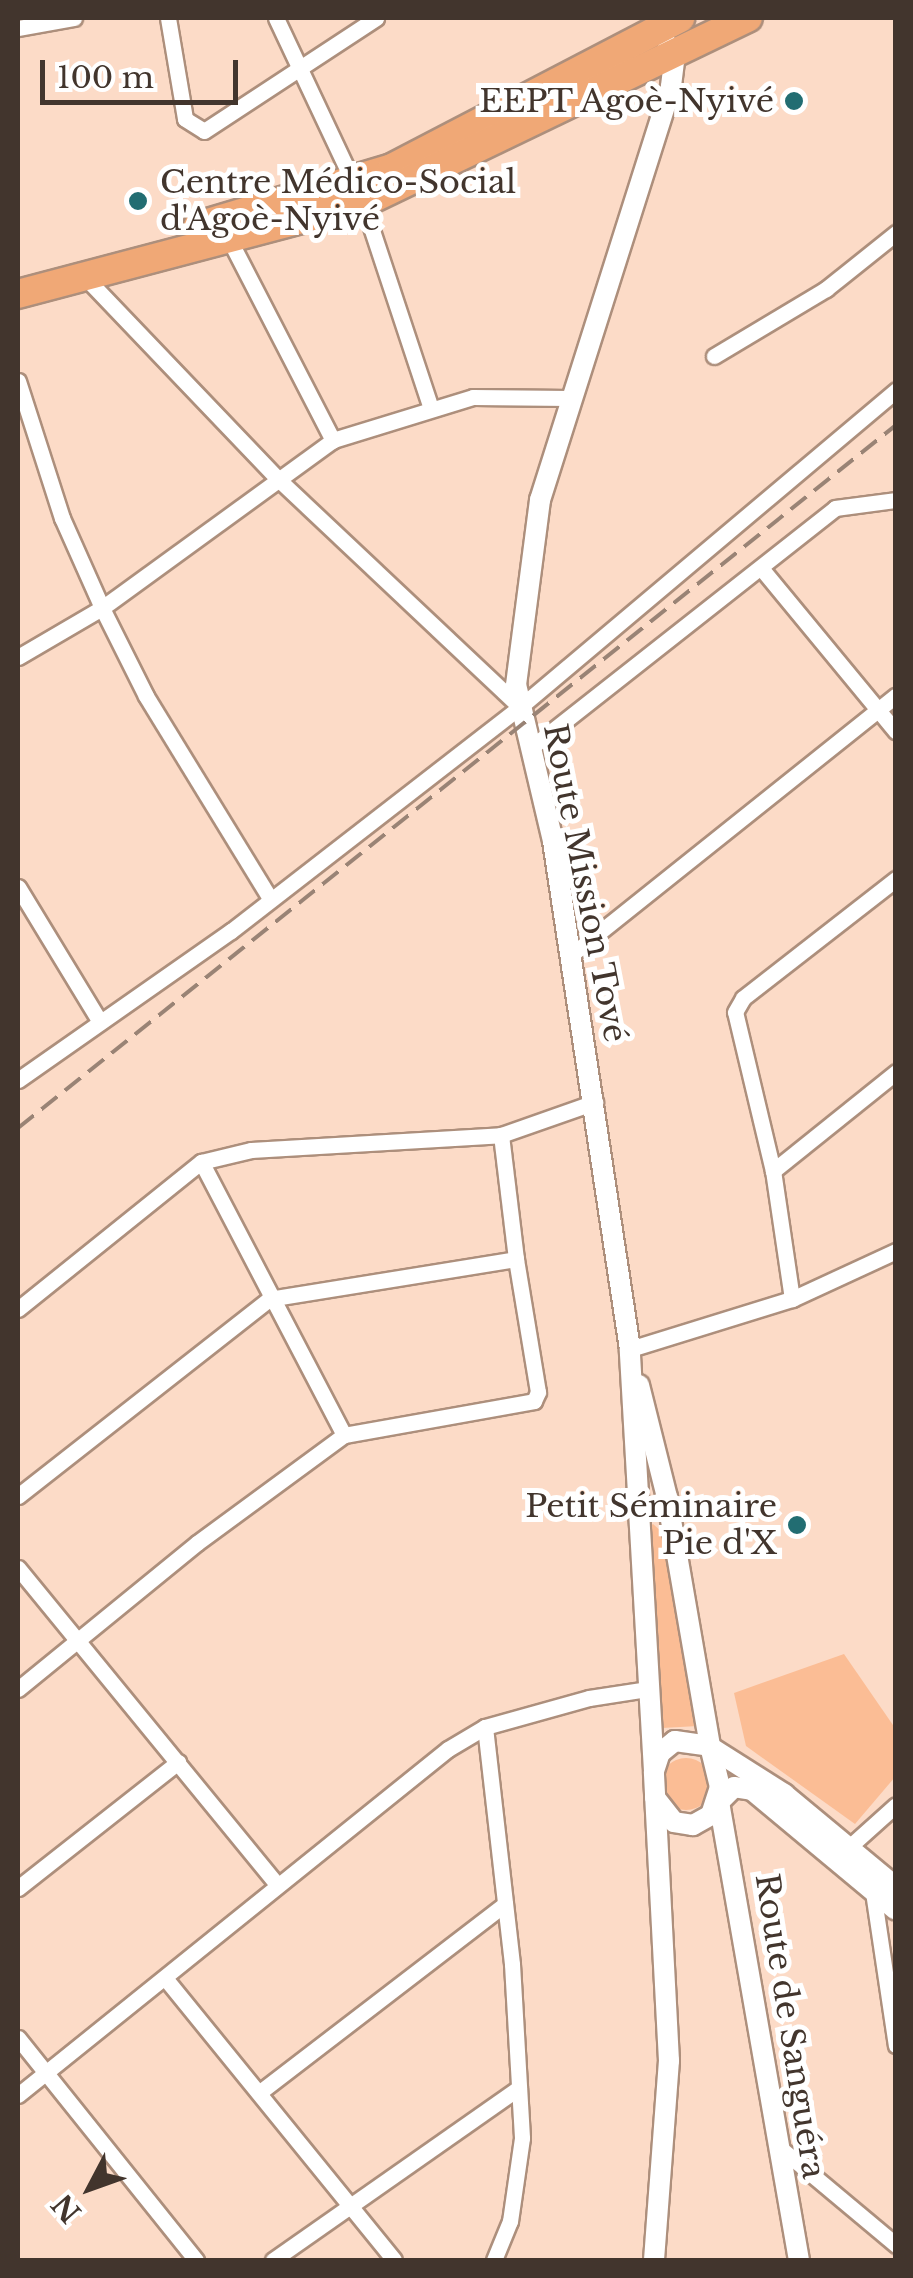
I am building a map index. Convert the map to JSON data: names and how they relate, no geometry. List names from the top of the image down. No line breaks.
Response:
{"streets":{"street":["Route Mission Tové","Route de Sanguéra"]},"crossings":[["Route Mission Tové","Route de Sanguéra"]],"places":["EEPT Agoè-Nyivé","Centre Médico-Social d'Agoè-Nyivé","Petit Séminaire Pie d'X"],"scale_bar":"100 m","north":"bottom left"}
